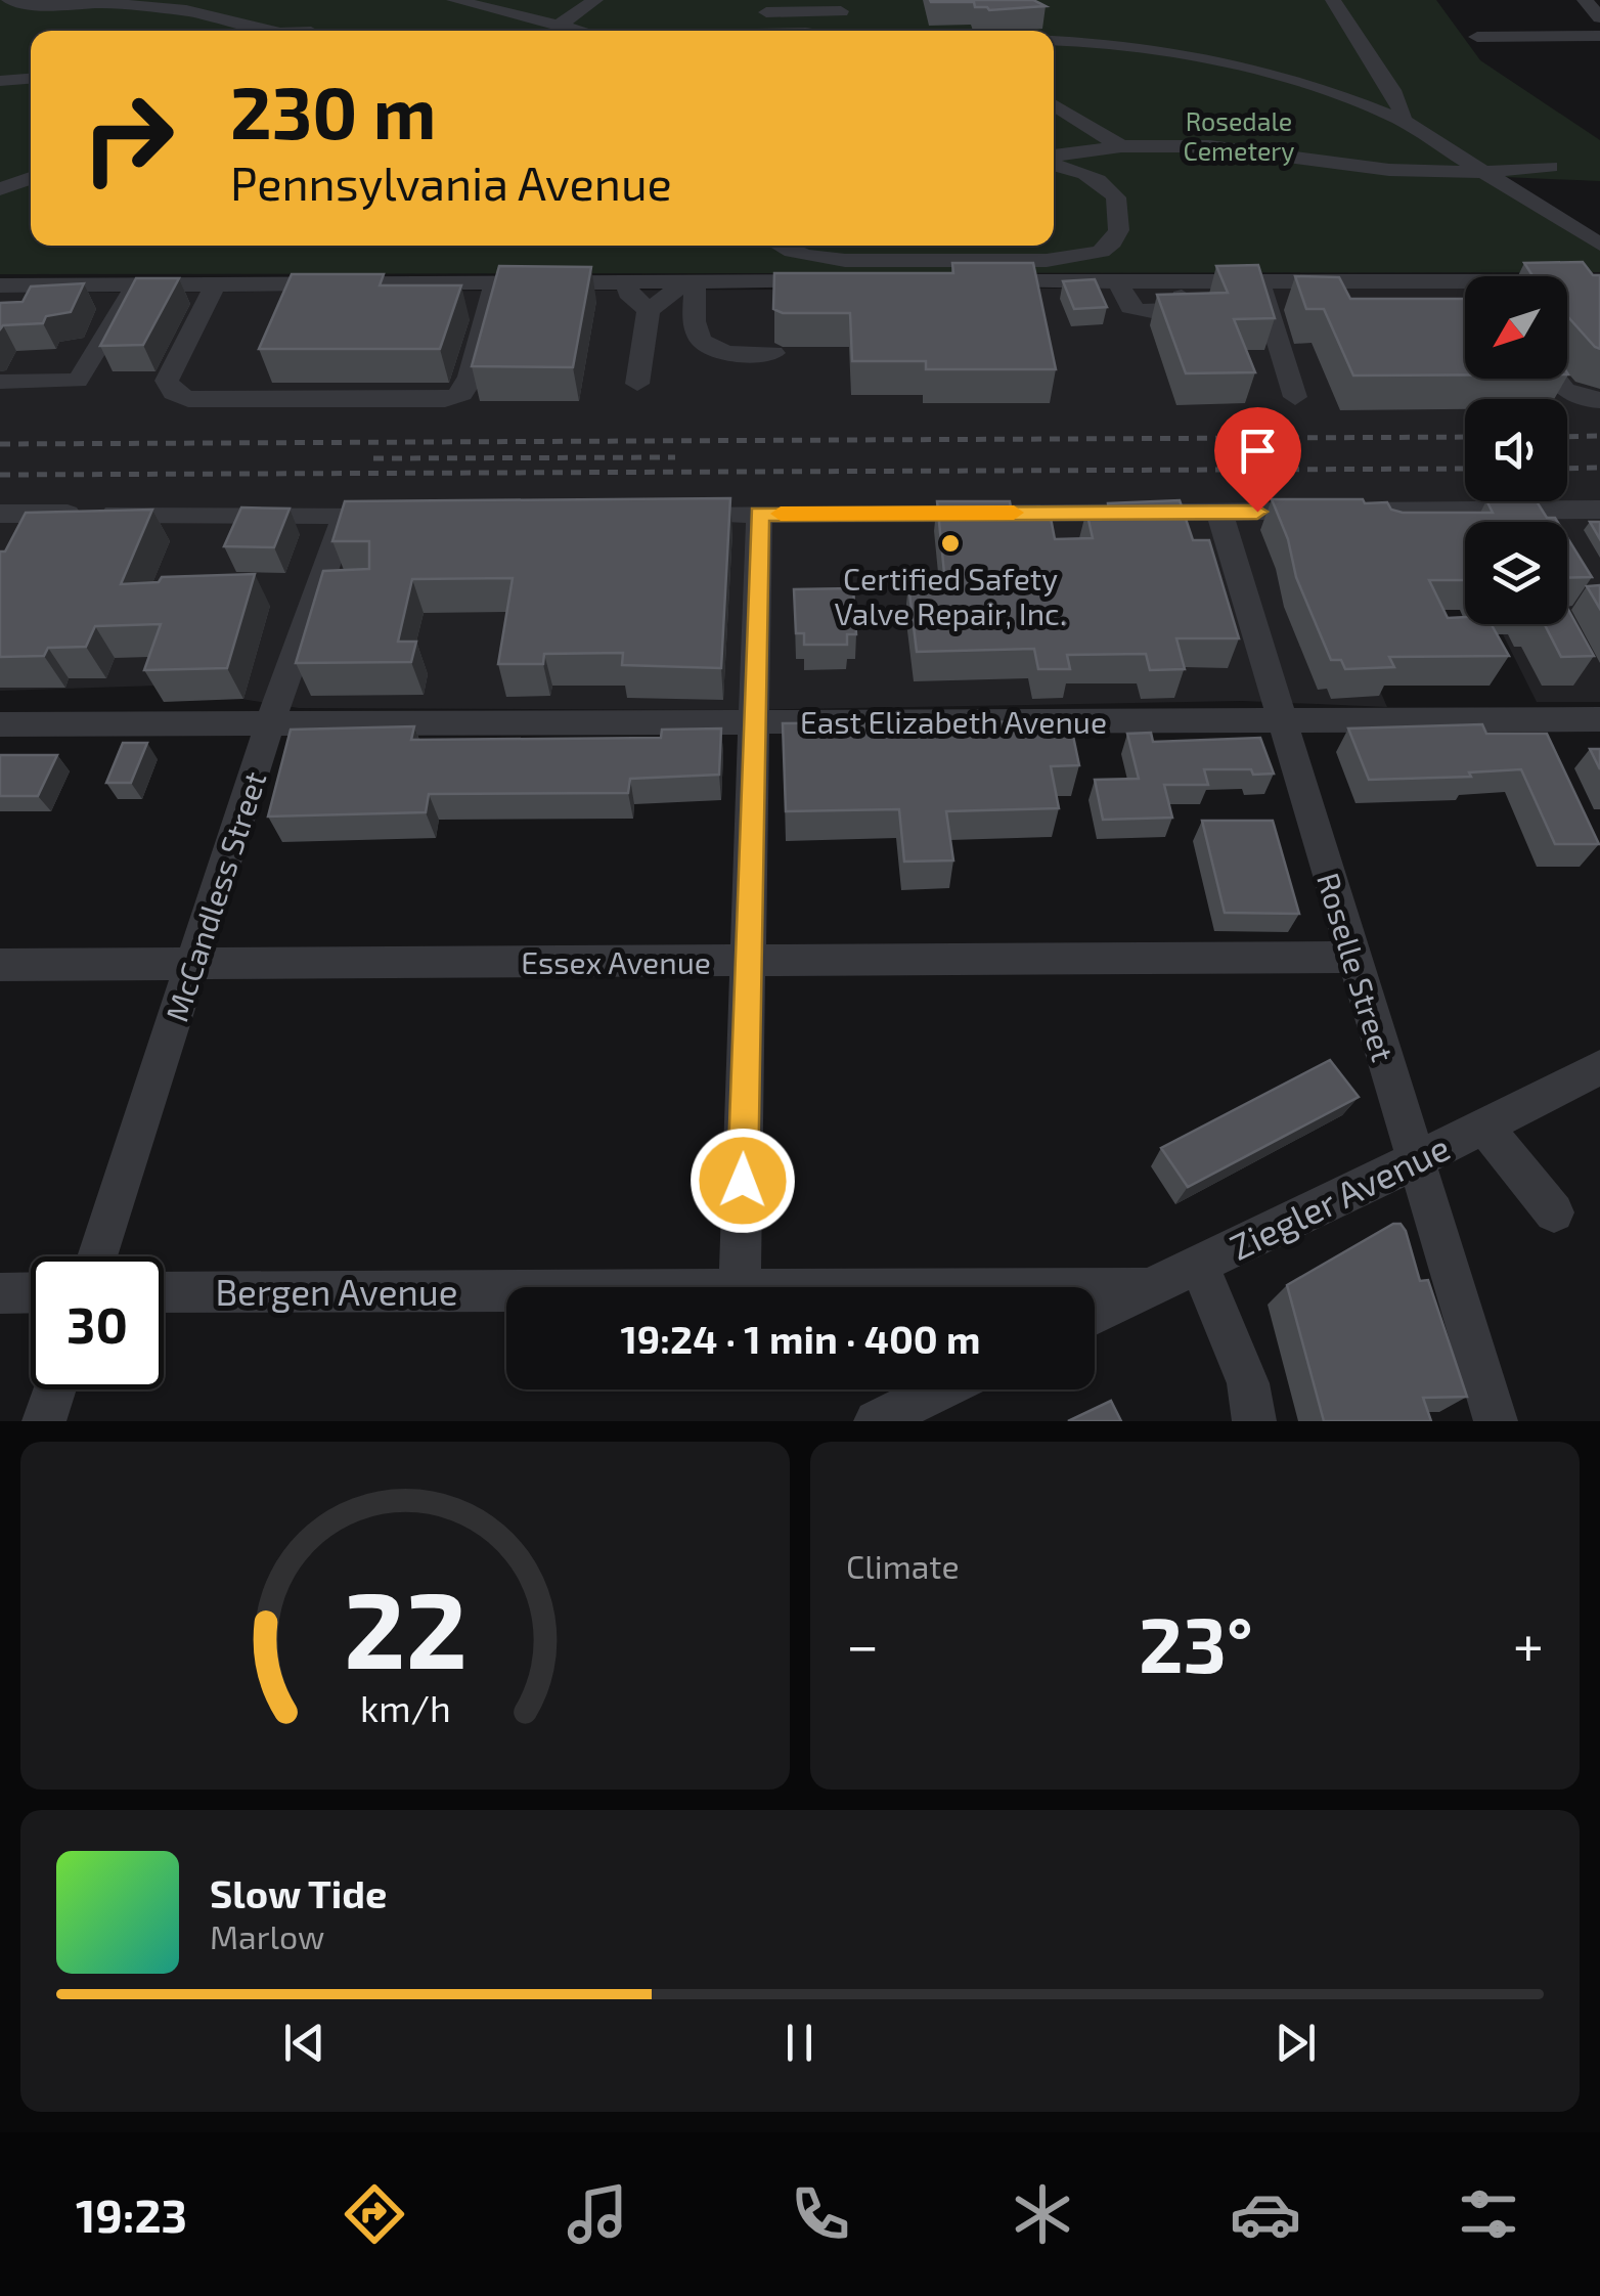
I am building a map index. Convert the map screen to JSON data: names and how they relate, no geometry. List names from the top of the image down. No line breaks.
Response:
{"streets":{"street":["East Elizabeth Avenue","McCandless Street","Essex Avenue","Roselle Street","Ziegler Avenue","Bergen Avenue"]},"crossings":[["East Elizabeth Avenue","McCandless Street"],["East Elizabeth Avenue","Roselle Street"],["McCandless Street","Essex Avenue"],["Essex Avenue","Roselle Street"],["Roselle Street","Ziegler Avenue"],["Ziegler Avenue","Bergen Avenue"]],"parks":["Rosedale Cemetery"],"places":["Certified Safety Valve Repair, Inc."],"north":"bottom left","page":{"turn":["230 m","Pennsylvania Avenue"],"limit":"30","trip":"19:24 · 1 min · 400 m","tile":"Climate","heat":["−","23°","+"],"song":["Slow Tide","Marlow"],"tabs":"19:23","gauge":["22","km/h"]}}
